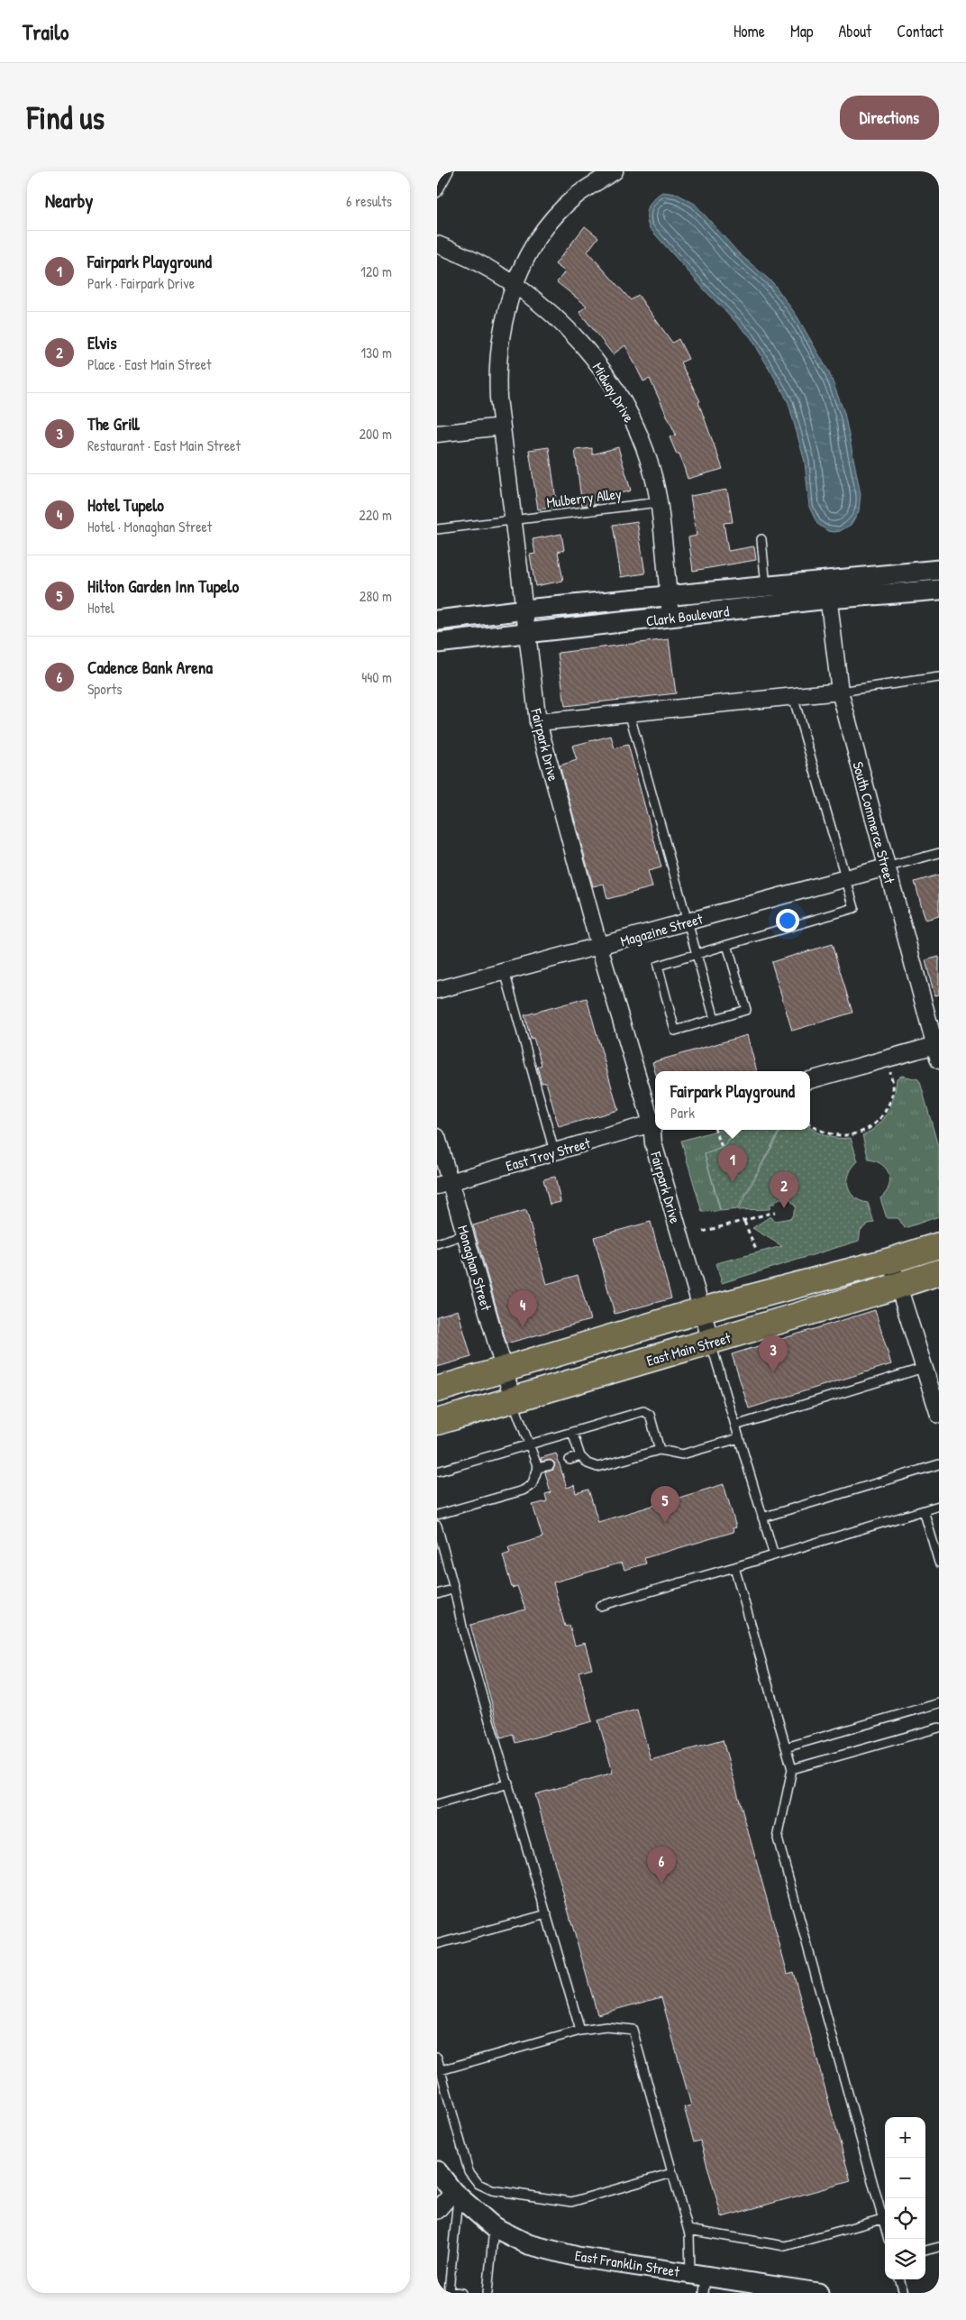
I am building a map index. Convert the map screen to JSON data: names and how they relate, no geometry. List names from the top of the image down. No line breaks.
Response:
{"streets":{"main road":["East Main Street"],"street":["Midway Drive","Clark Boulevard","Fairpark Drive","South Commerce Street","Magazine Street","East Troy Street","Monaghan Street","East Franklin Street"],"lane":["Mulberry Alley"]},"crossings":[["Midway Drive","Mulberry Alley"],["Midway Drive","Clark Boulevard"],["Midway Drive","Fairpark Drive"],["Mulberry Alley","Fairpark Drive"],["Clark Boulevard","Fairpark Drive"],["Clark Boulevard","South Commerce Street"],["Fairpark Drive","Magazine Street"],["Fairpark Drive","East Troy Street"],["Fairpark Drive","East Main Street"],["South Commerce Street","Magazine Street"],["East Troy Street","Monaghan Street"],["Monaghan Street","East Main Street"]],"page":{"header":"Trailo","nav":["Home","Map","About","Contact"],"buttons":"Directions","title":"Find us","heading":["Nearby","6 results"],"list":[{"mark":"1","name":"Fairpark Playground","note":"Park · Fairpark Drive","value":"120 m"},{"mark":"2","name":"Elvis","note":"Place · East Main Street","value":"130 m"},{"mark":"3","name":"The Grill","note":"Restaurant · East Main Street","value":"200 m"},{"mark":"4","name":"Hotel Tupelo","note":"Hotel · Monaghan Street","value":"220 m"},{"mark":"5","name":"Hilton Garden Inn Tupelo","note":"Hotel","value":"280 m"},{"mark":"6","name":"Cadence Bank Arena","note":"Sports","value":"440 m"}],"popup":["Fairpark Playground","Park"],"pins":["1","2","4","3","5","6"],"map_buttons":["+","−"]}}
